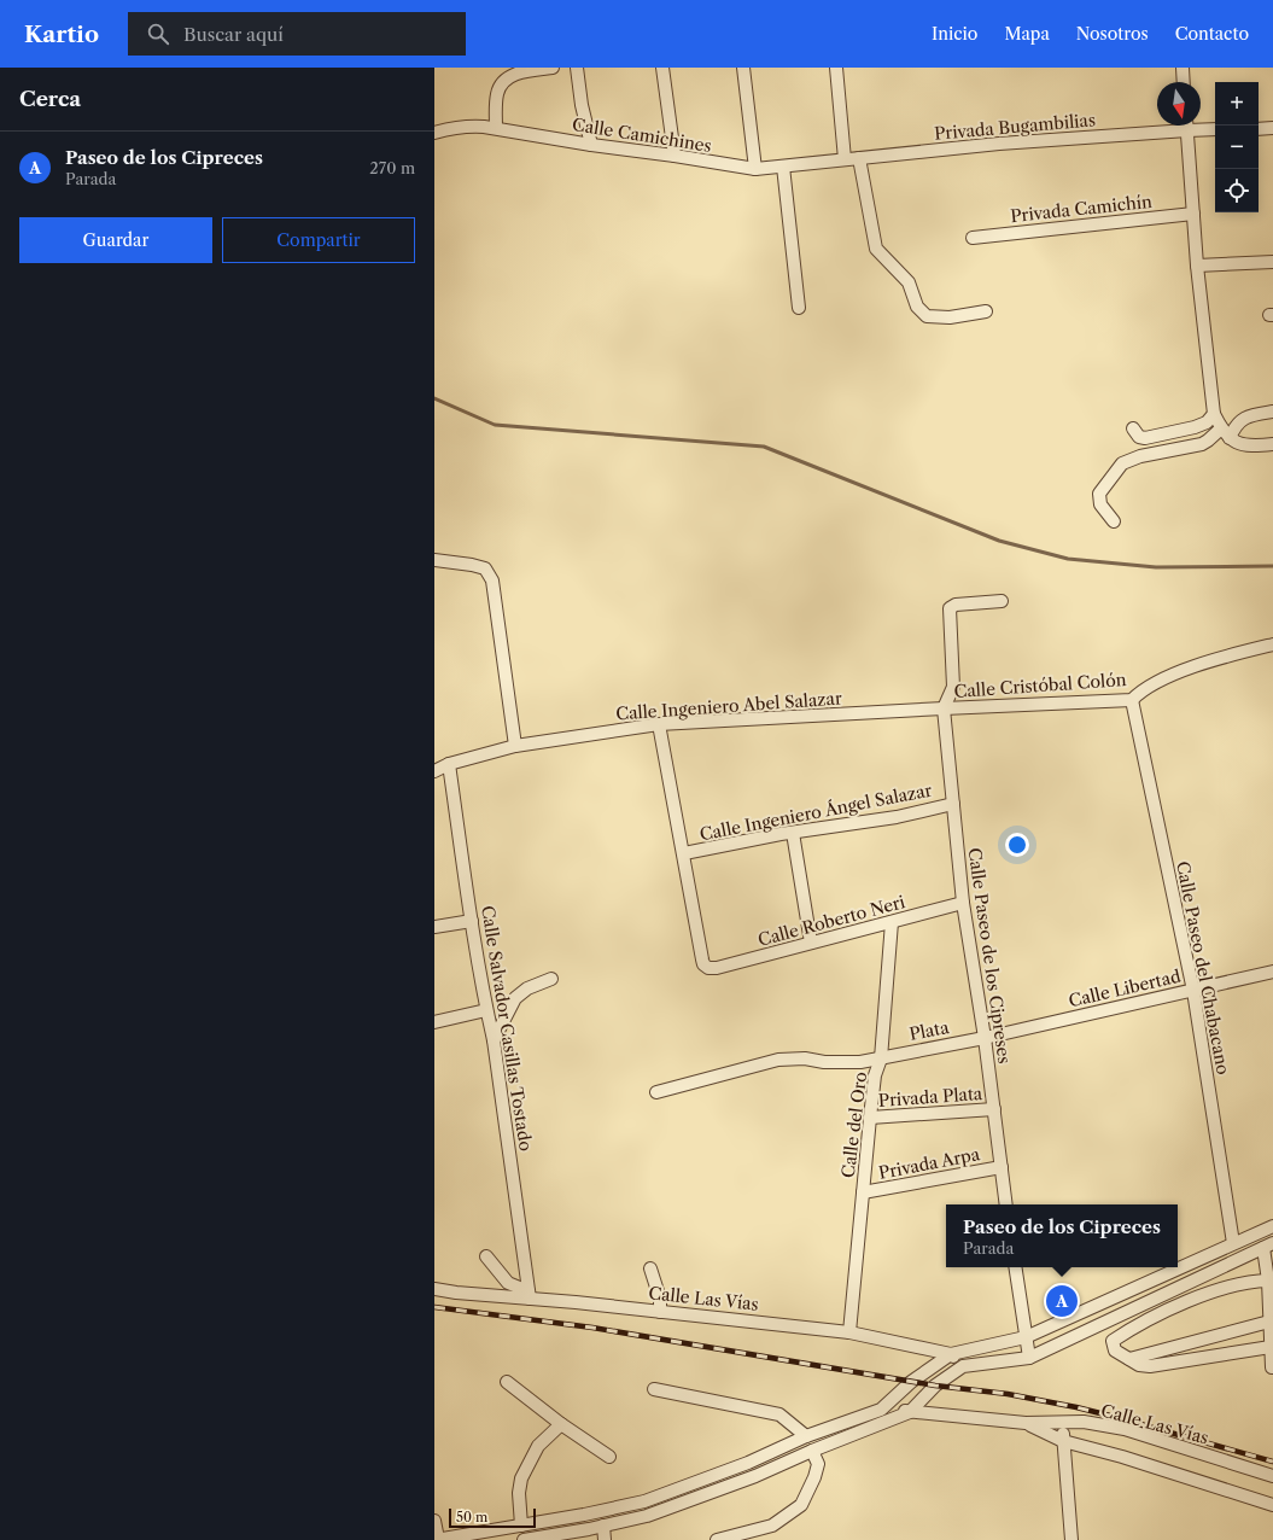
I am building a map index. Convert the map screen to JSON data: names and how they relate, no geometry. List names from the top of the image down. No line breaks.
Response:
{"streets":{"street":["Privada Bugambilias","Calle Camichines","Privada Camichín","Calle Cristóbal Colón","Calle Ingeniero Abel Salazar","Calle Ingeniero Ángel Salazar","Calle Roberto Neri","Calle Paseo de los Cipreses","Calle Paseo del Chabacano","Calle Libertad","Calle Salvador Casillas Tostado","Plata","Privada Plata","Calle del Oro","Privada Arpa","Calle Las Vías"]},"crossings":[["Privada Bugambilias","Calle Camichines"],["Calle Cristóbal Colón","Calle Ingeniero Abel Salazar"],["Calle Cristóbal Colón","Calle Paseo de los Cipreses"],["Calle Cristóbal Colón","Calle Paseo del Chabacano"],["Calle Ingeniero Abel Salazar","Calle Paseo de los Cipreses"],["Calle Ingeniero Abel Salazar","Calle Salvador Casillas Tostado"],["Calle Ingeniero Ángel Salazar","Calle Roberto Neri"],["Calle Ingeniero Ángel Salazar","Calle Paseo de los Cipreses"],["Calle Roberto Neri","Calle Paseo de los Cipreses"],["Calle Roberto Neri","Calle del Oro"],["Calle Paseo de los Cipreses","Calle Libertad"],["Calle Paseo de los Cipreses","Plata"],["Calle Paseo de los Cipreses","Privada Plata"],["Calle Paseo de los Cipreses","Privada Arpa"],["Calle Paseo del Chabacano","Calle Libertad"],["Calle Libertad","Plata"],["Calle Salvador Casillas Tostado","Calle Las Vías"],["Plata","Calle del Oro"],["Privada Plata","Calle del Oro"],["Calle del Oro","Privada Arpa"],["Calle del Oro","Calle Las Vías"]],"scale_bar":"50 m","north":"bottom","page":{"header":"Kartio","search":"Buscar aquí","nav":["Inicio","Mapa","Nosotros","Contacto"],"heading":"Cerca","map_buttons":["+","−"],"list":[{"mark":"A","name":"Paseo de los Cipreces","note":"Parada","value":"270 m"}],"buttons":["Guardar","Compartir"],"popup":["Paseo de los Cipreces","Parada"],"pins":"A","scale":"50 m"}}
